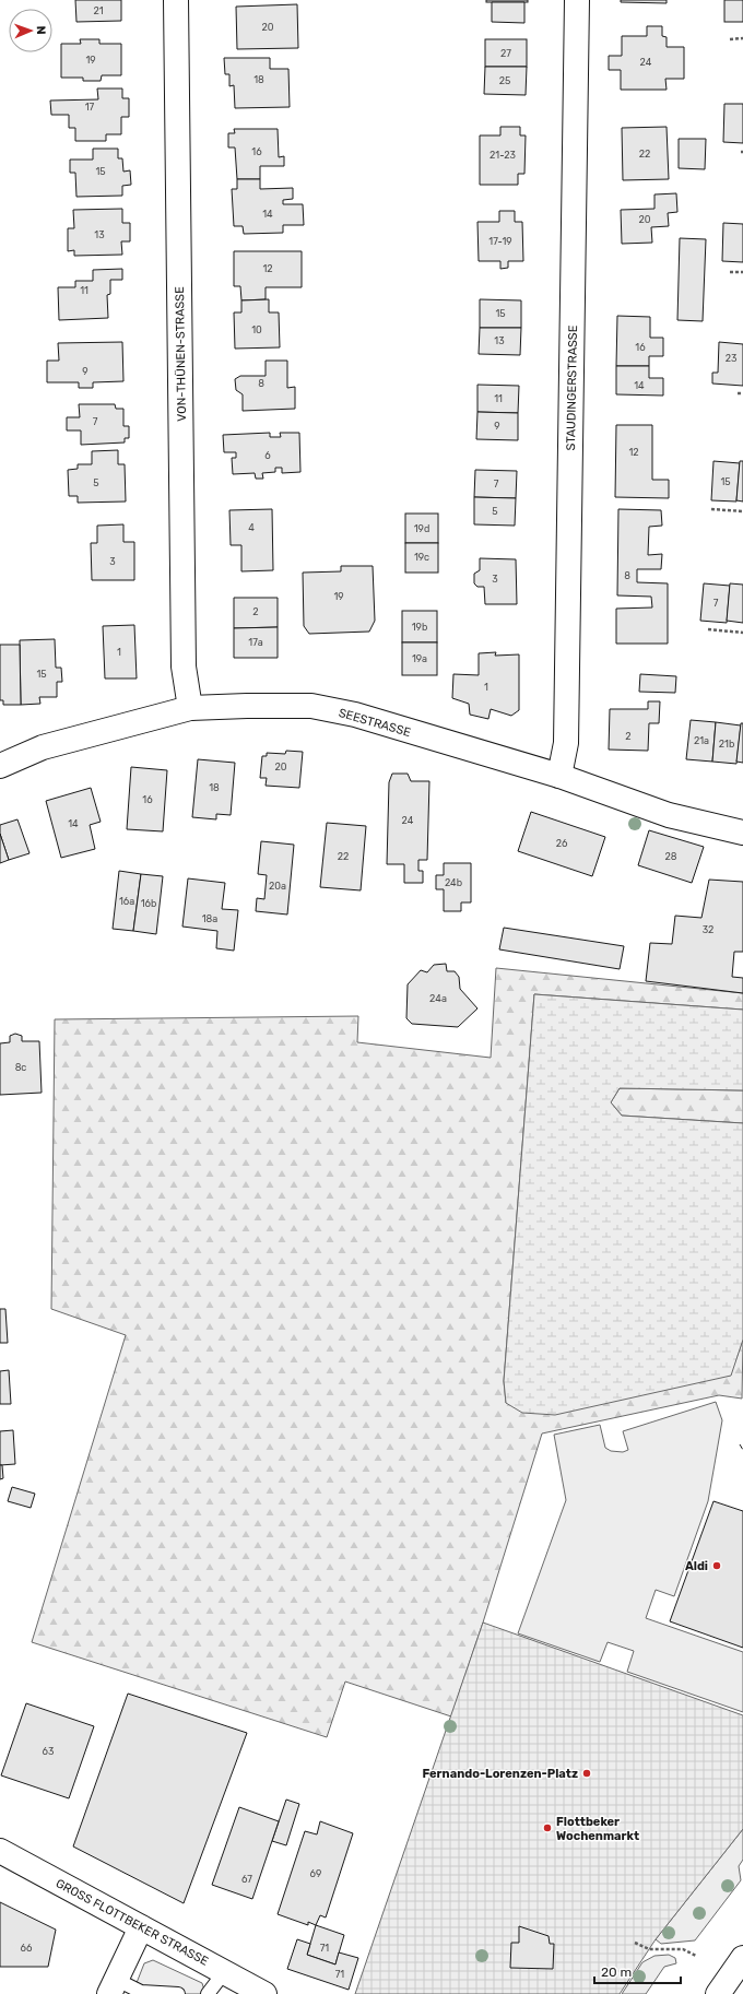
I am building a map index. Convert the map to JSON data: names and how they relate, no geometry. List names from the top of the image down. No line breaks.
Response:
{"streets":{"street":["VON-THÜNEN-STRASSE","STAUDINGERSTRASSE","SEESTRASSE","GROSS FLOTTBEKER STRASSE"]},"crossings":[["VON-THÜNEN-STRASSE","SEESTRASSE"],["STAUDINGERSTRASSE","SEESTRASSE"]],"places":["Aldi","Fernando-Lorenzen-Platz","Flottbeker Wochenmarkt"],"house_numbers":["21","20","27","19","24","18","25","17","16","22","21-23","15","14","20","13","17-19","12","11","15","10","13","16","23","9","8","14","11","7","9","12","6","15","5","7","5","4","19d","19c","3","8","3","19","7","2","19b","17a","1","19a","15","1","2","21a","21b","20","18","16","24","14","26","22","28","24b","20a","16a","16b","18a","32","24a","8c","63","69","67","66","71","71"],"scale_bar":"20 m","north":"right"}
